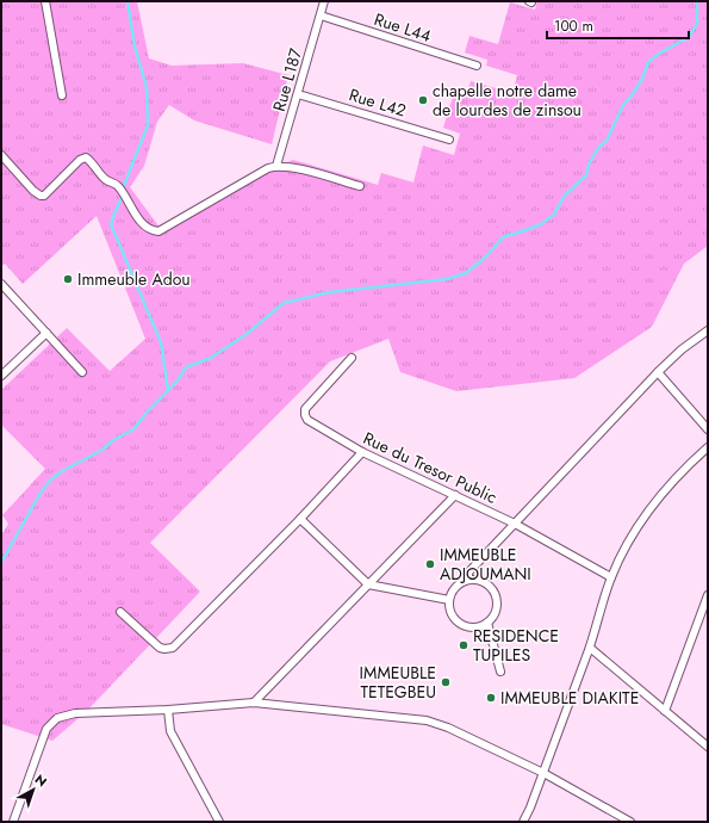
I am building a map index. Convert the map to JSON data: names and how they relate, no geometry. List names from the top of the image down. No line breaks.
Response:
{"streets":{"street":["Rue L44","Rue L187","Rue L42","Rue du Tresor Public"]},"crossings":[["Rue L44","Rue L187"],["Rue L187","Rue L42"]],"places":["chapelle notre dame de lourdes de zinsou","Immeuble Adou","IMMEUBLE ADJOUMANI","RESIDENCE TUPILES","IMMEUBLE TETEGBEU","IMMEUBLE DIAKITE"],"scale_bar":"100 m","north":"top right"}
